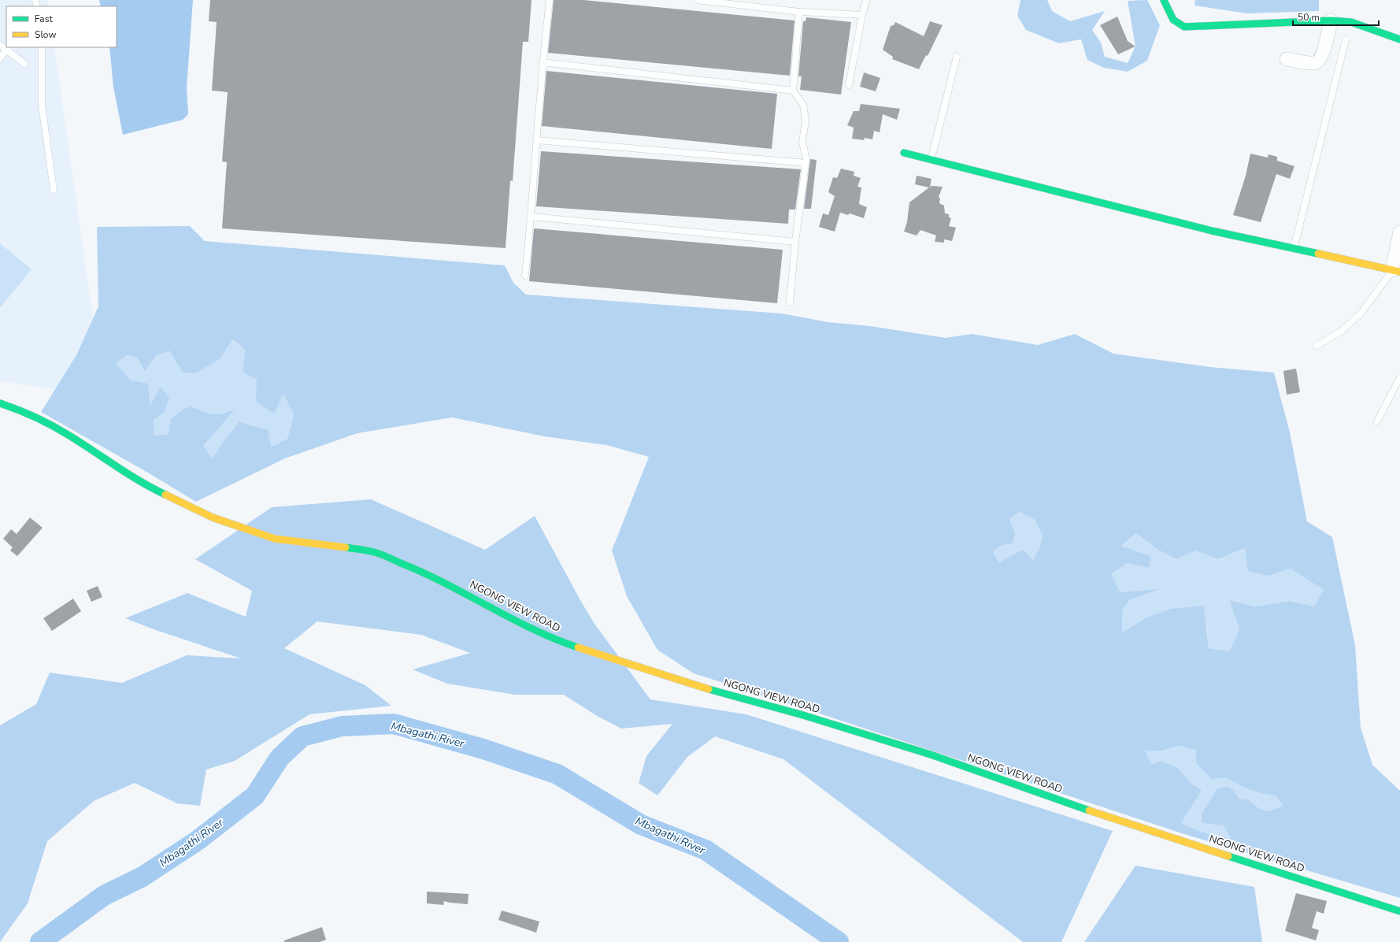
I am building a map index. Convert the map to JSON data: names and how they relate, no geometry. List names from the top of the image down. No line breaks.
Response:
{"streets":{"street":["NGONG VIEW ROAD"]},"water":["Mbagathi River"],"legend":["Fast","Slow"],"scale_bar":"50 m"}
